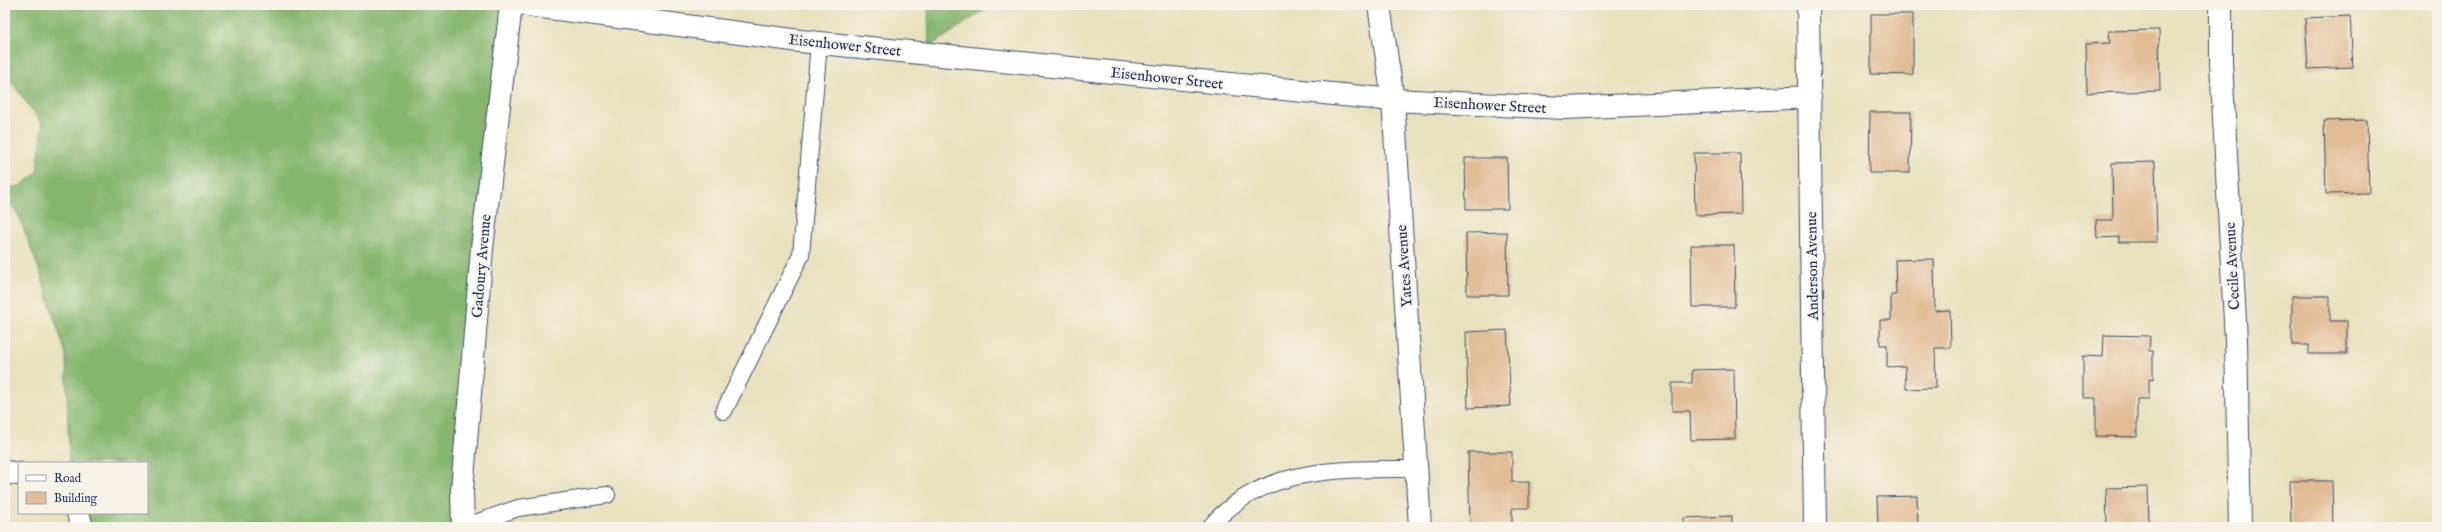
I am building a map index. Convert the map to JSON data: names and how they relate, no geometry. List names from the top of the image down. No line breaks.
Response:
{"streets":{"street":["Eisenhower Street","Gadoury Avenue","Yates Avenue","Anderson Avenue","Cecile Avenue"]},"crossings":[["Eisenhower Street","Yates Avenue"],["Eisenhower Street","Anderson Avenue"]],"legend":["Road","Building"]}
